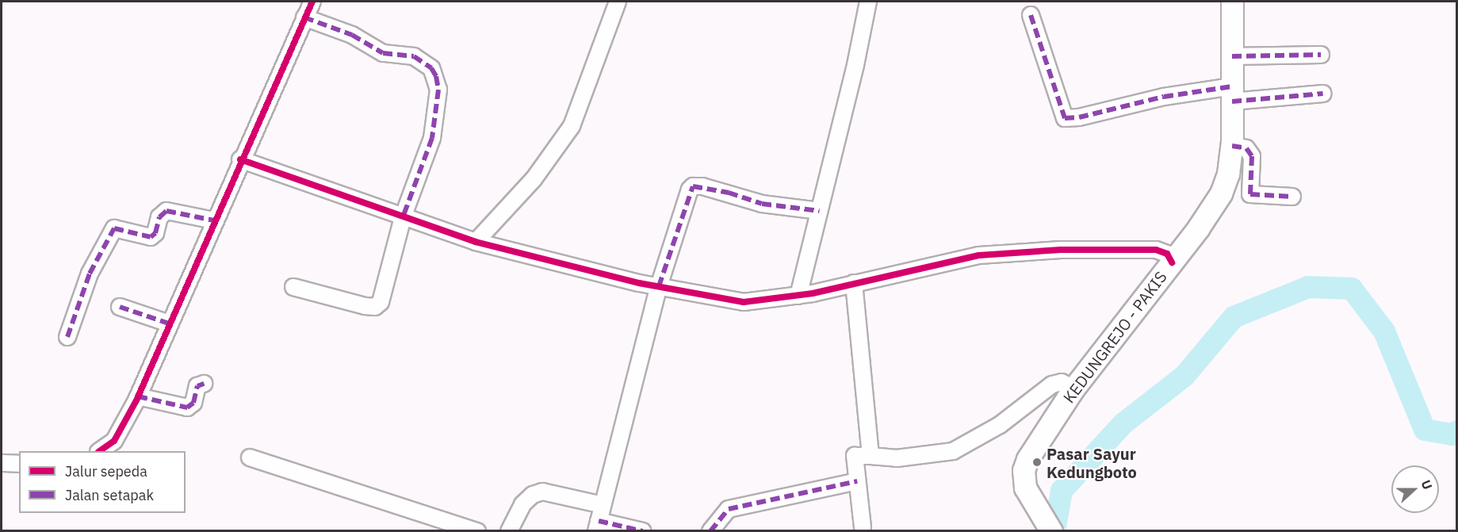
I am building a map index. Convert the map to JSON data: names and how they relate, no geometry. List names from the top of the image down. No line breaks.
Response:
{"streets":{"main road":["KEDUNGREJO - PAKIS"]},"places":["Pasar Sayur Kedungboto"],"legend":["Jalur sepeda","Jalan setapak"],"north":"right"}
